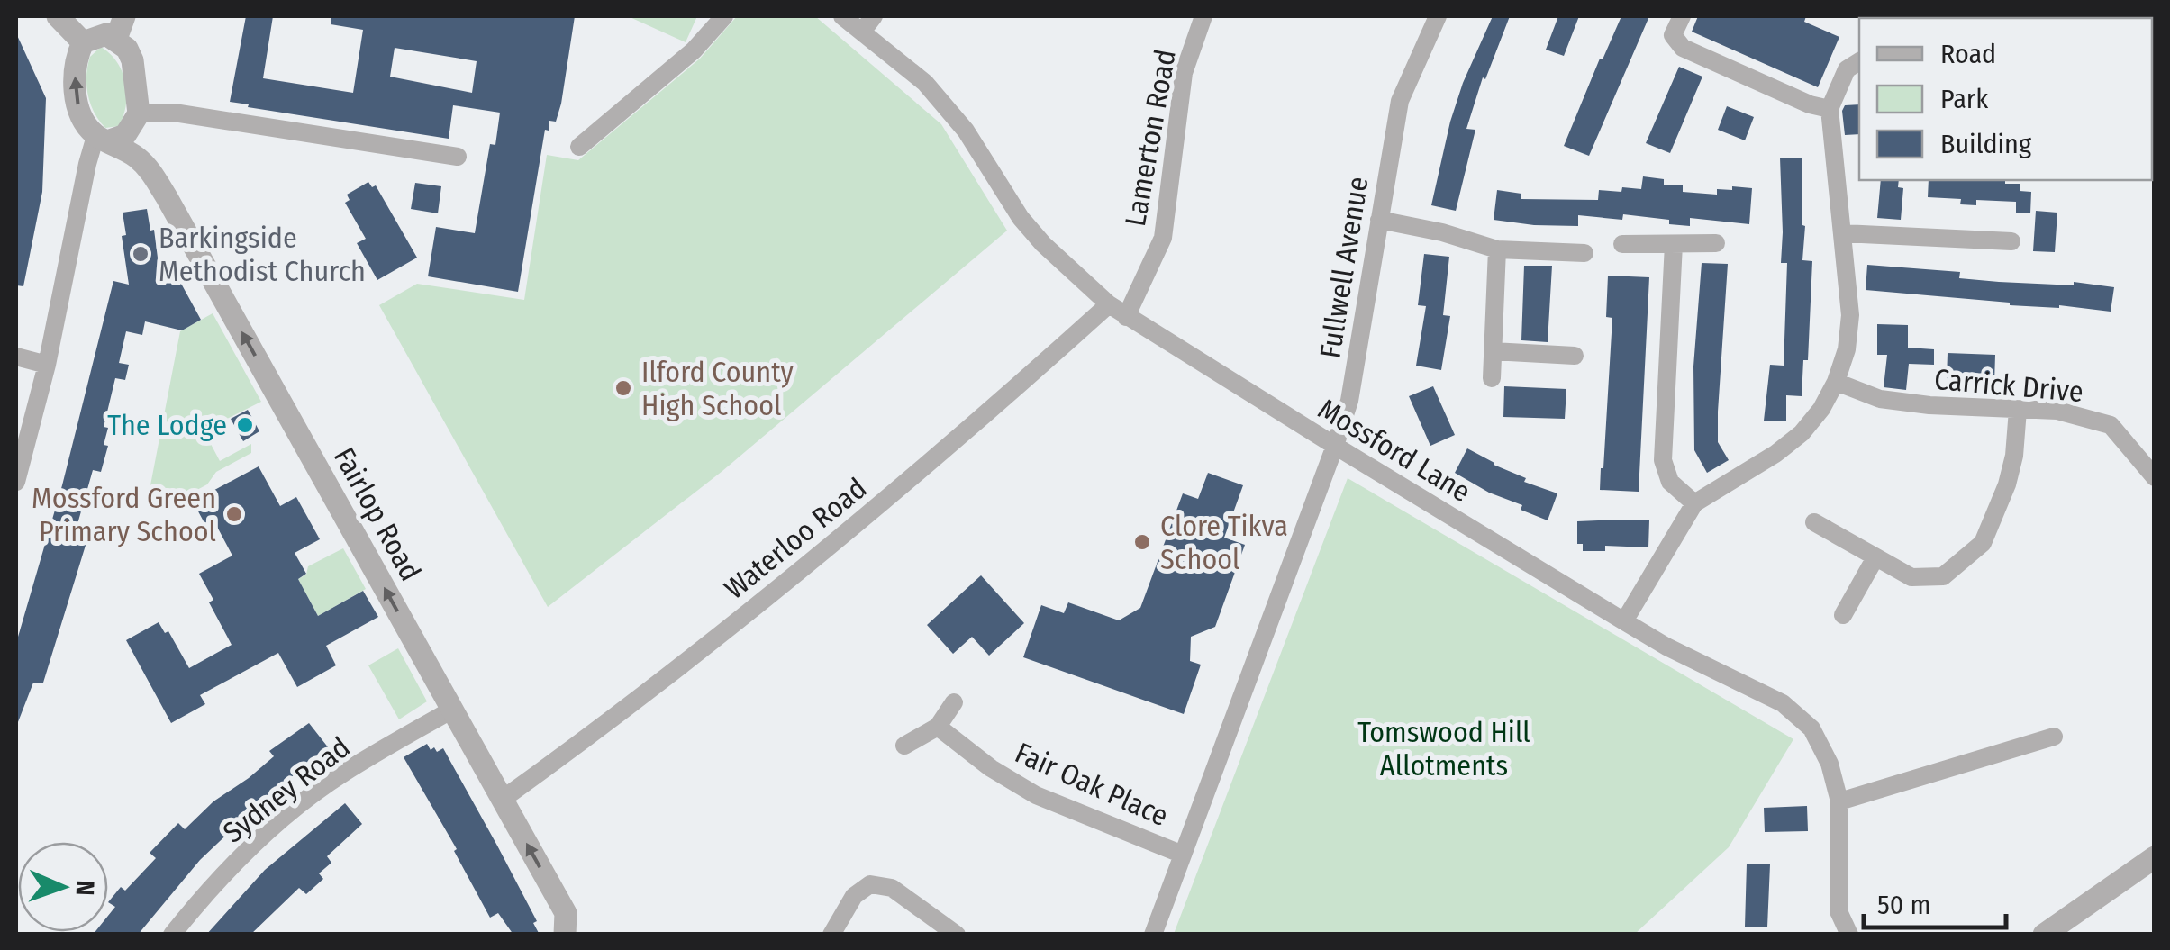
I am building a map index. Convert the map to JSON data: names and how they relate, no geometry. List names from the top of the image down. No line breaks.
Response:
{"streets":{"street":["Lamerton Road","Fullwell Avenue","Carrick Drive","Mossford Lane","Fairlop Road","Waterloo Road","Fair Oak Place","Sydney Road"]},"crossings":[["Lamerton Road","Mossford Lane"],["Fullwell Avenue","Mossford Lane"],["Fullwell Avenue","Fair Oak Place"],["Mossford Lane","Waterloo Road"],["Fairlop Road","Waterloo Road"],["Fairlop Road","Sydney Road"]],"one_way":["Fairlop Road"],"parks":["Tomswood Hill Allotments"],"places":["Barkingside Methodist Church","Ilford County High School","The Lodge","Mossford Green Primary School","Clore Tikva School"],"legend":["Road","Park","Building"],"scale_bar":"50 m","north":"right"}
